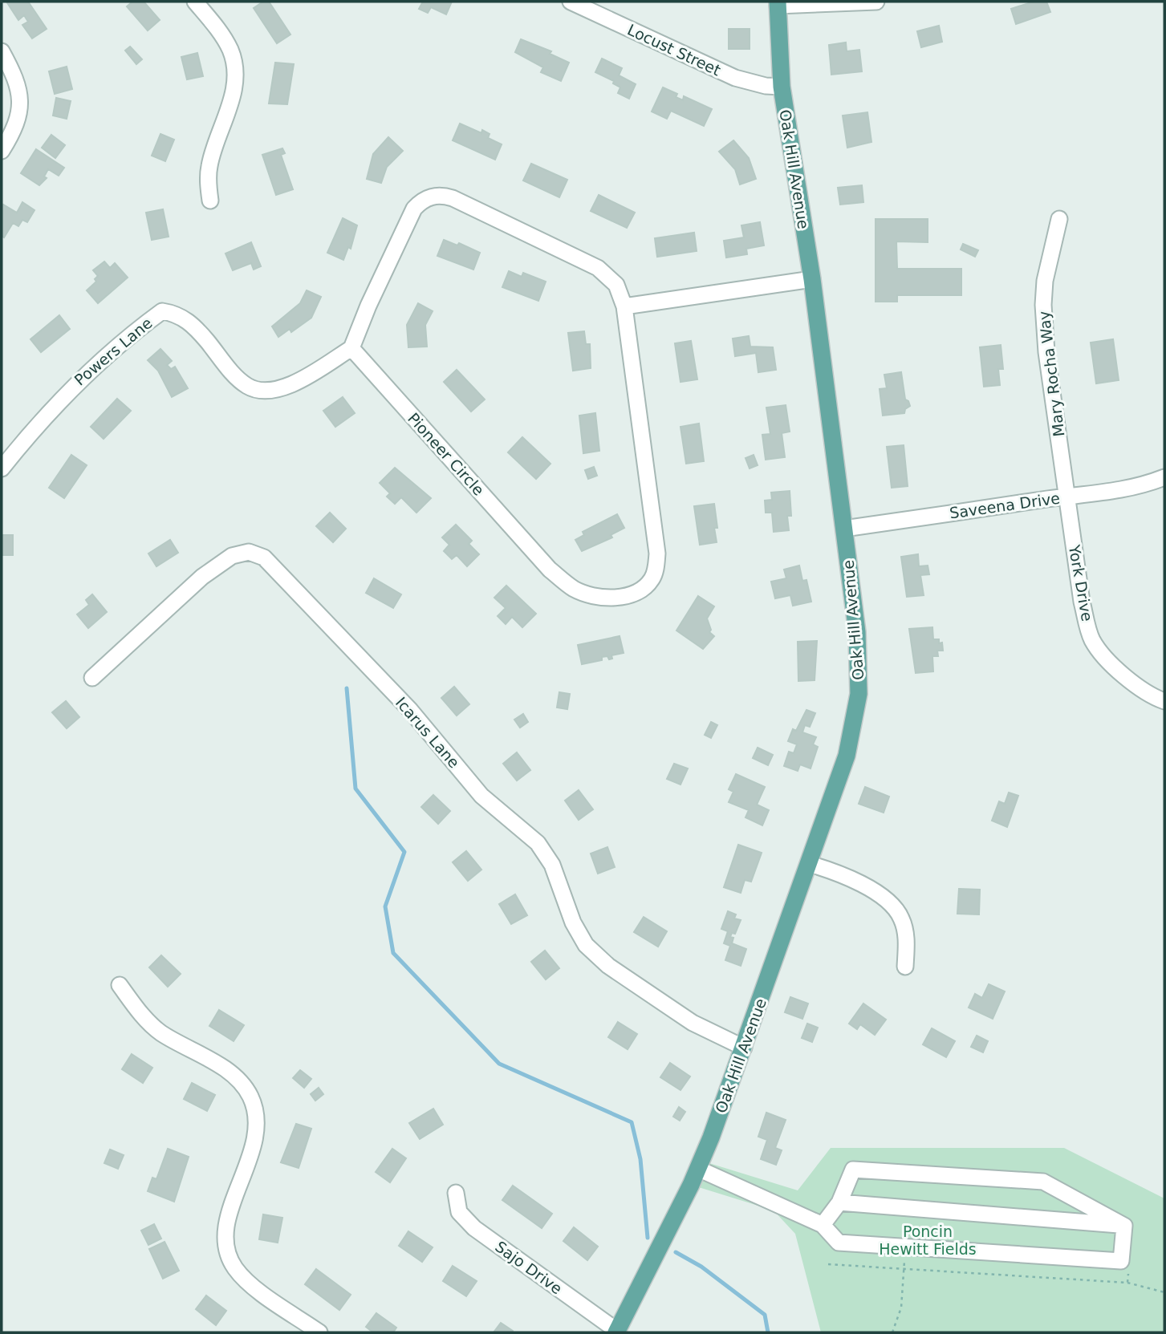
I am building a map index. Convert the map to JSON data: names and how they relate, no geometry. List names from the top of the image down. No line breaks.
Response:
{"streets":{"main road":["Oak Hill Avenue"],"street":["Locust Street","Powers Lane","Mary Rocha Way","Pioneer Circle","Saveena Drive","York Drive","Icarus Lane","Sajo Drive"]},"crossings":[["Locust Street","Oak Hill Avenue"],["Oak Hill Avenue","Saveena Drive"],["Oak Hill Avenue","Icarus Lane"],["Oak Hill Avenue","Sajo Drive"],["Powers Lane","Pioneer Circle"],["Mary Rocha Way","Saveena Drive"],["Mary Rocha Way","York Drive"],["Saveena Drive","York Drive"]],"parks":["Poncin Hewitt Fields"]}
